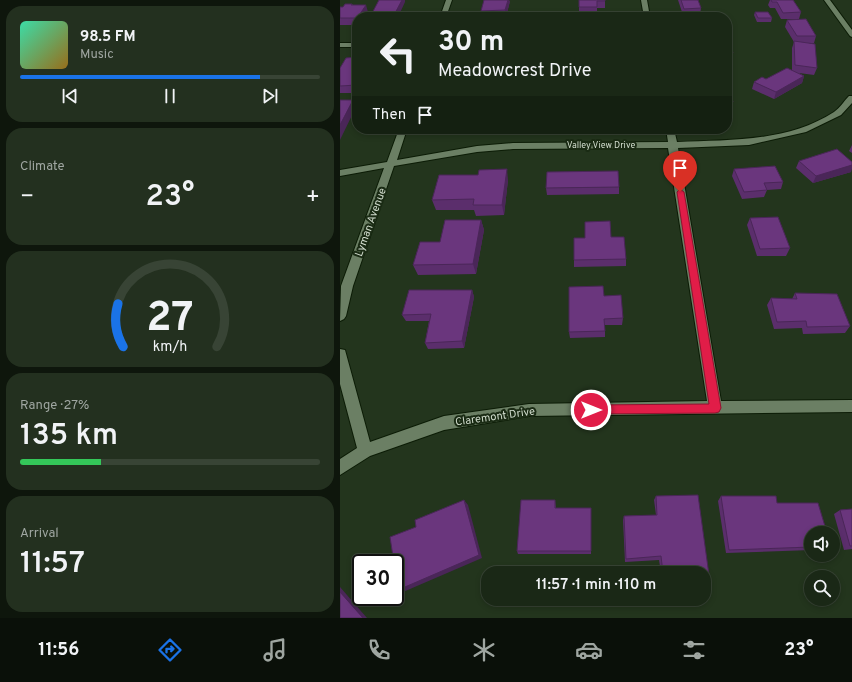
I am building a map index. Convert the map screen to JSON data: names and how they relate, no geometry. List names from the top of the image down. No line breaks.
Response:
{"streets":{"street":["Valley View Drive","Lyman Avenue","Claremont Drive"]},"crossings":[["Valley View Drive","Lyman Avenue"]],"page":{"turn":["30 m","Meadowcrest Drive"],"song":["98.5 FM","Music"],"then":"Then","tile":["Climate",["Range · 27%","135 km"],["Arrival","11:57"]],"heat":["−","23°","+"],"limit":"30","trip":"11:57 · 1 min · 110 m","tabs":["11:56","23°"],"gauge":["27","km/h"]}}
